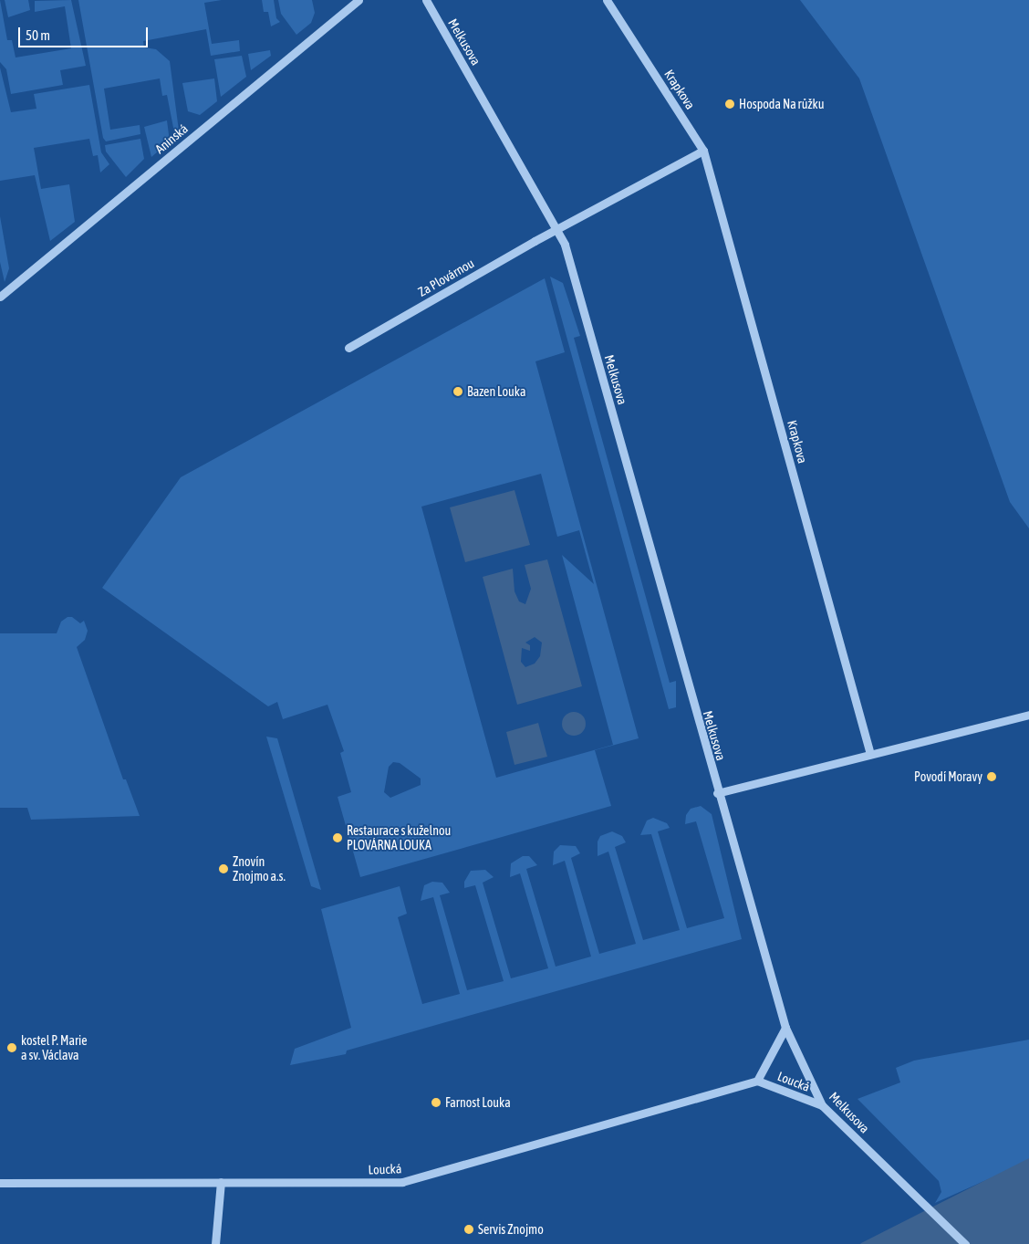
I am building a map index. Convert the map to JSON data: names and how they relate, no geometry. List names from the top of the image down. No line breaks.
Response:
{"streets":{"street":["Melkusova","Krapkova","Aninská","Za Plovárnou","Loucká"]},"crossings":[["Melkusova","Za Plovárnou"],["Melkusova","Loucká"],["Krapkova","Za Plovárnou"]],"places":["Hospoda Na růžku","Bazen Louka","Povodí Moravy","Restaurace s kuželnou PLOVÁRNA LOUKA","Znovín Znojmo a.s.","kostel P. Marie a sv. Václava","Farnost Louka","Servis Znojmo"],"scale_bar":"50 m"}
